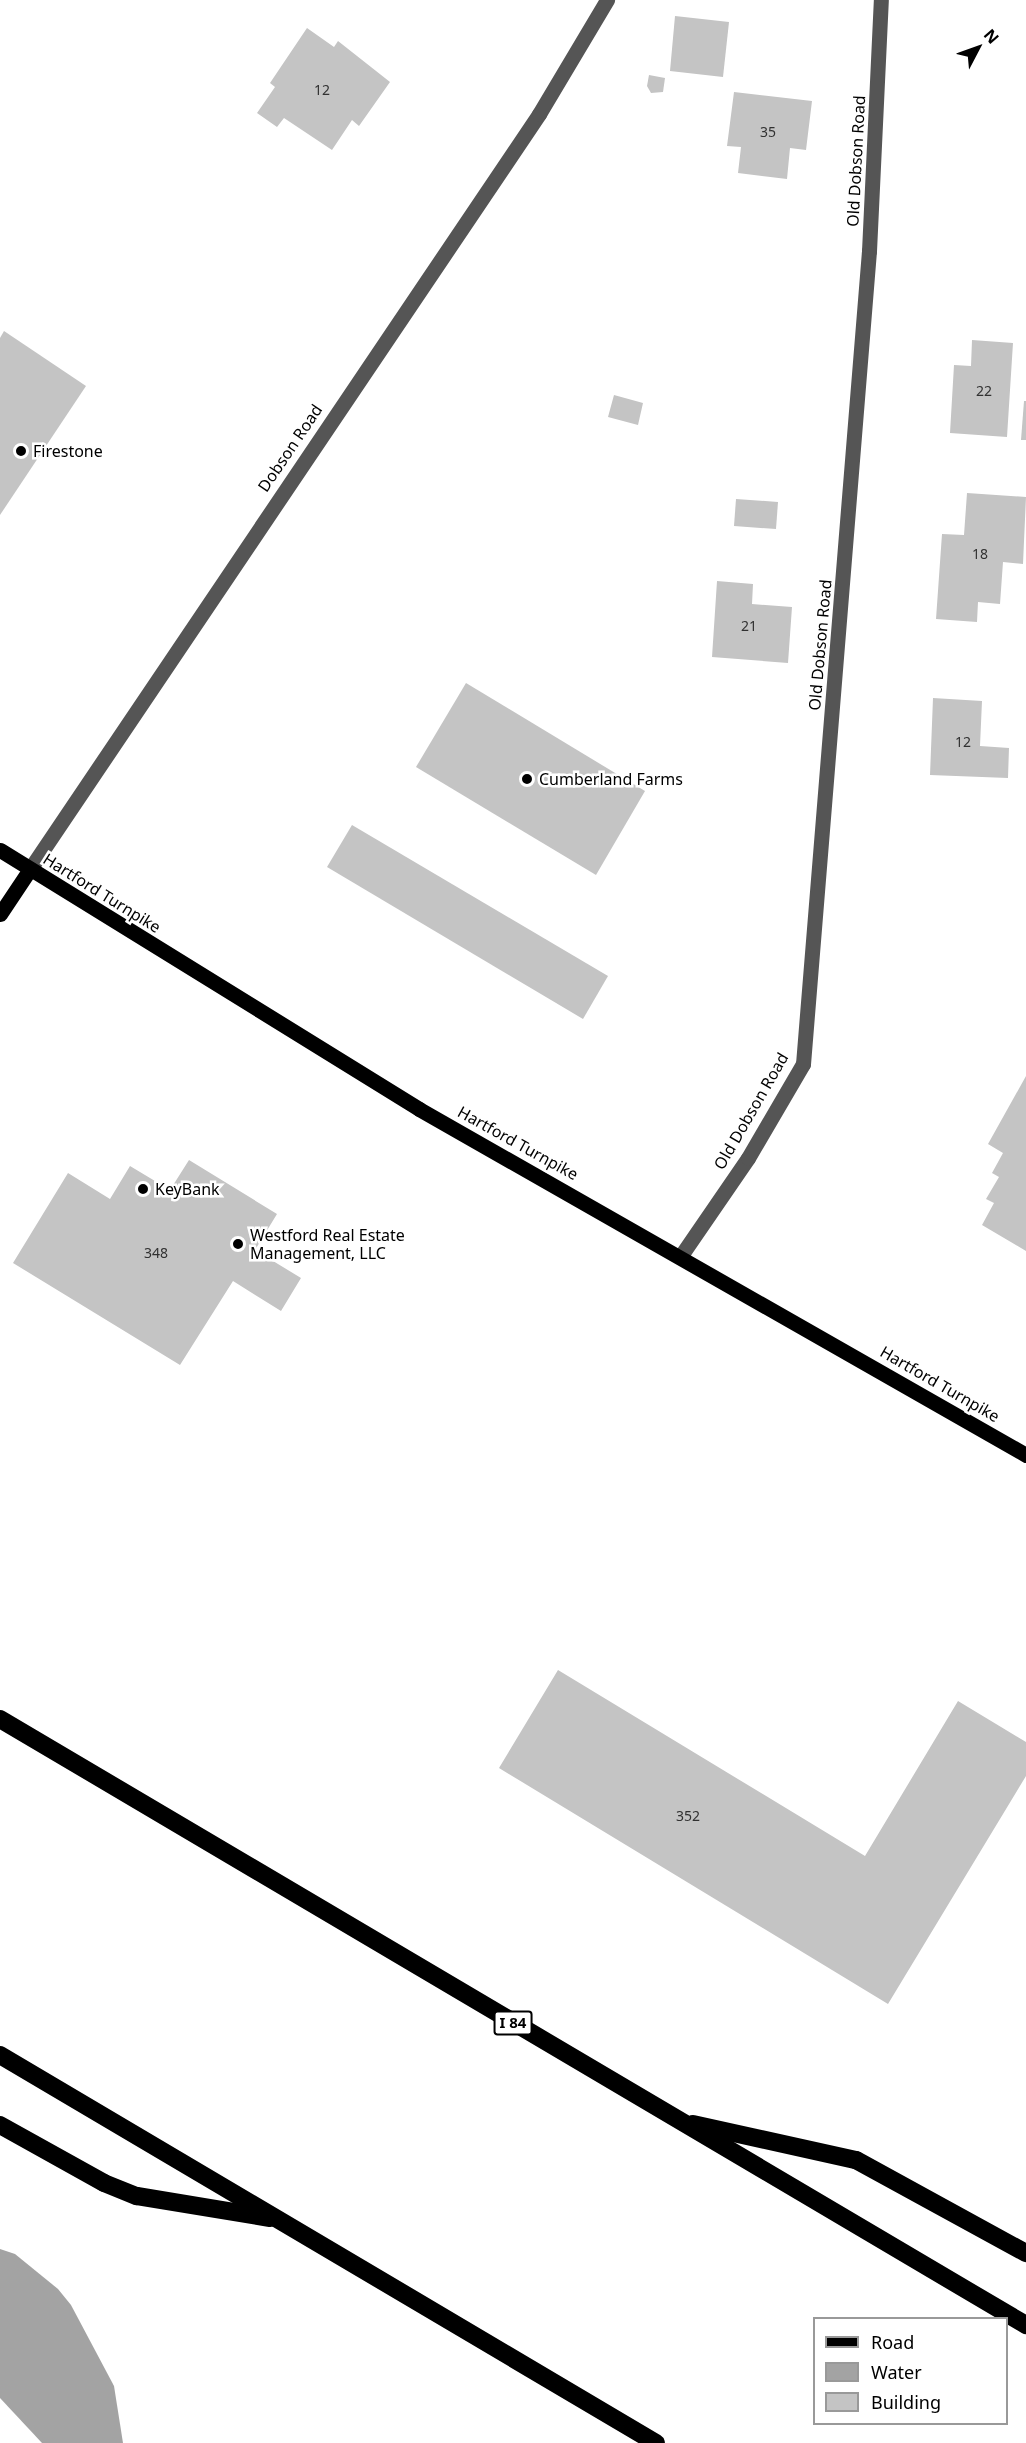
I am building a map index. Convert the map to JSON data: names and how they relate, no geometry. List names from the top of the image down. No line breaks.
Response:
{"streets":{"highway":["I 84"],"main road":["Dobson Road","Hartford Turnpike"],"street":["Old Dobson Road"]},"crossings":[["Old Dobson Road","Hartford Turnpike"],["Dobson Road","Hartford Turnpike"]],"places":["Firestone","Cumberland Farms","KeyBank","Westford Real Estate Management, LLC"],"house_numbers":["12","35","22","18","21","12","348","352"],"legend":["Road","Water","Building"],"north":"top right"}
